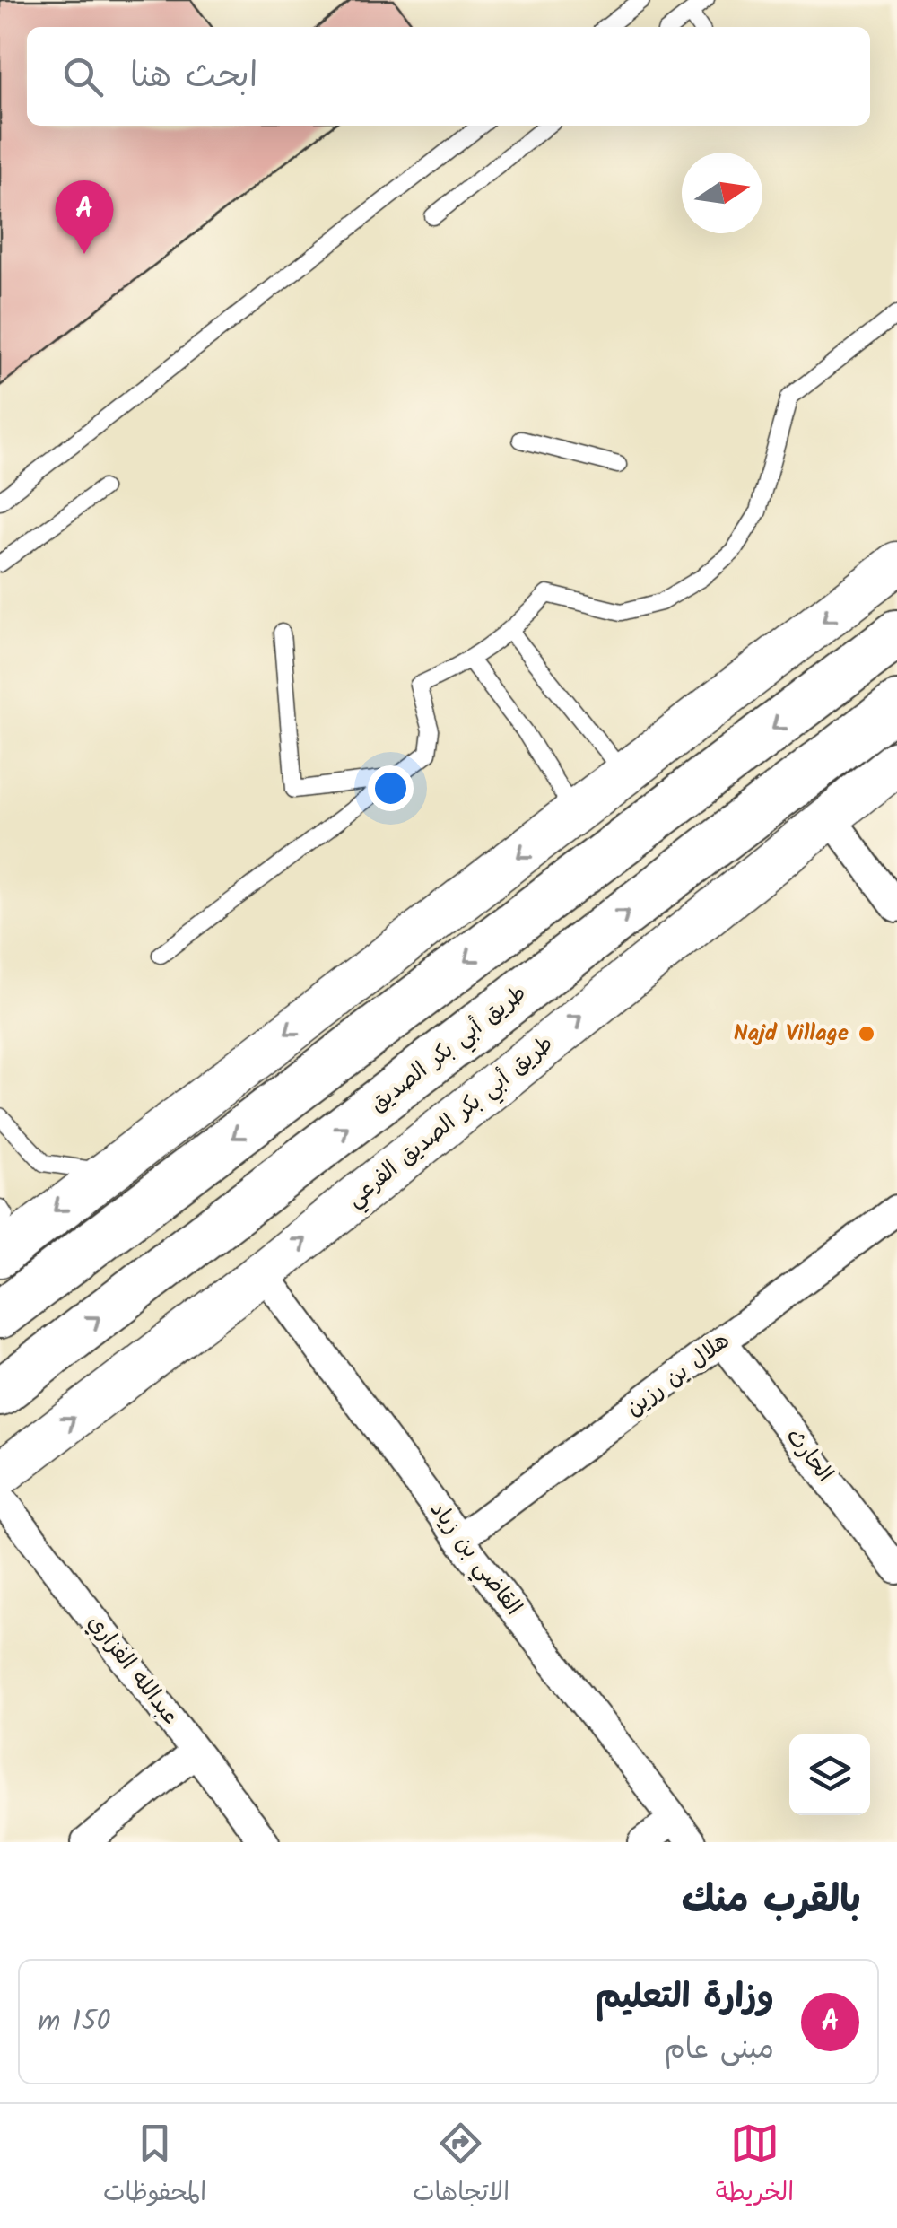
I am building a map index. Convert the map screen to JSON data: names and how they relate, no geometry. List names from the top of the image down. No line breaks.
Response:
{"streets":{"main road":["طريق أبي بكر الصديق"],"street":["طريق أبي بكر الصديق الفرعي","هلال بن رزين","الحارث","القاضي بن زياد","عبدالله الفزاري"]},"crossings":[["طريق أبي بكر الصديق الفرعي","القاضي بن زياد"],["هلال بن رزين","الحارث"],["هلال بن رزين","القاضي بن زياد"]],"places":["Najd Village"],"north":"right","page":{"search":"ابحث هنا","pins":"A","heading":"بالقرب منك","list":[{"mark":"A","name":"وزارة التعليم","note":"مبنى عام","value":"150 m"}],"nav":["الخريطة","الاتجاهات","المحفوظات"]}}
